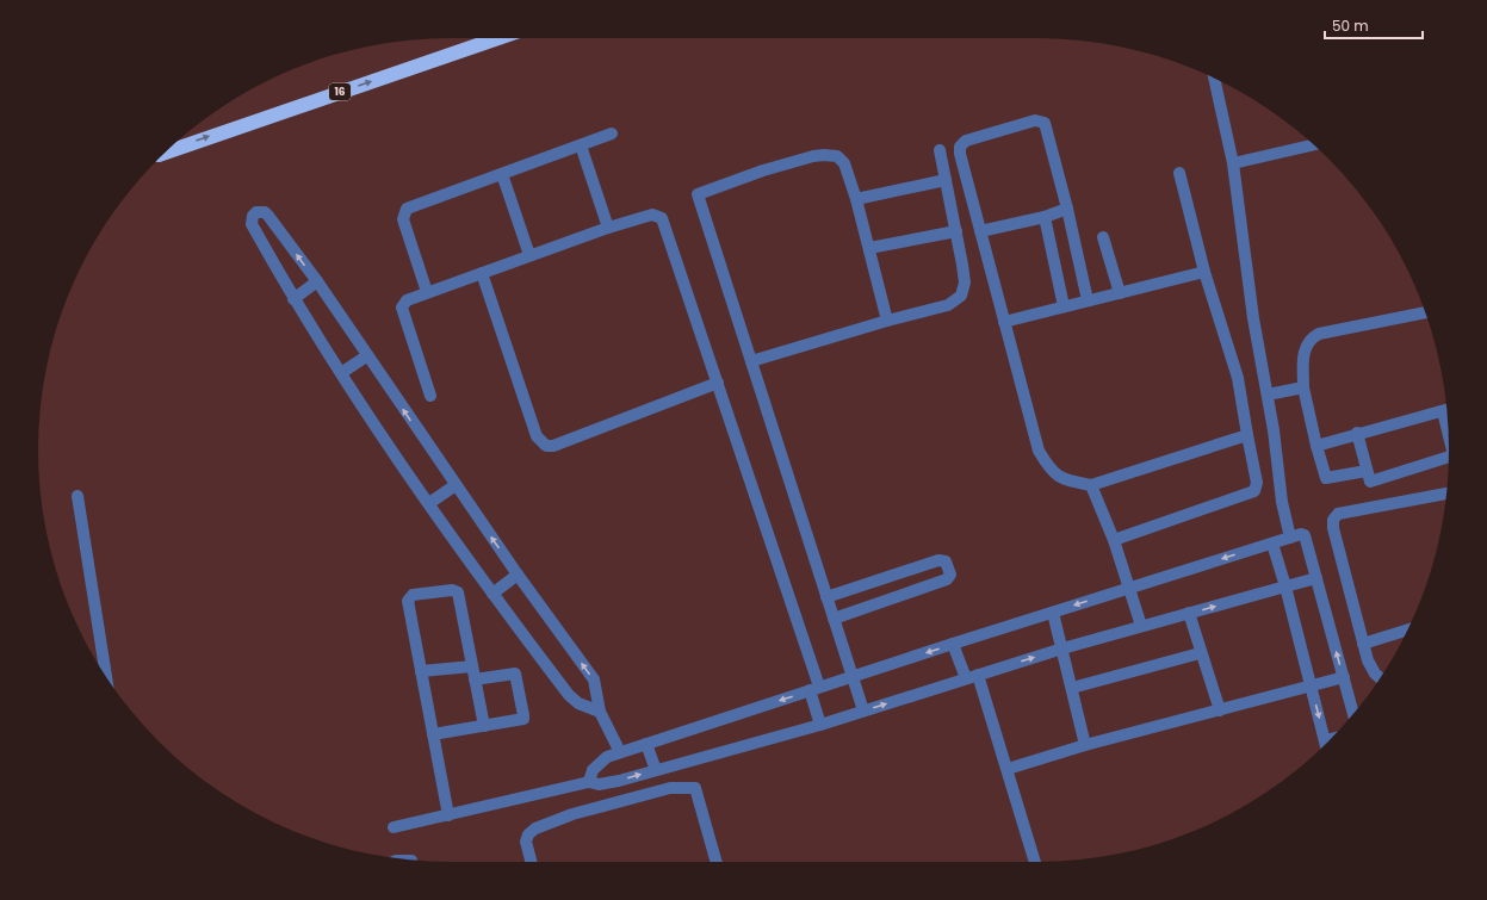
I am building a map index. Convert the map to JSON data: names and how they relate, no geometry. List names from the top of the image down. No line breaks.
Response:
{"streets":{"highway":["16"]},"scale_bar":"50 m"}
